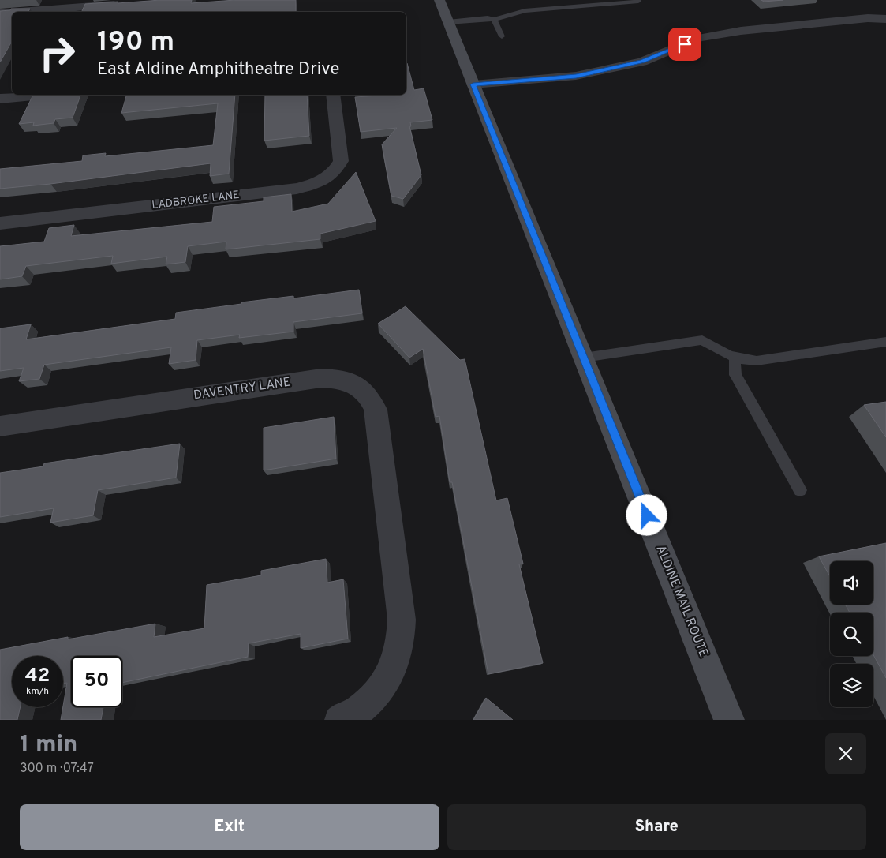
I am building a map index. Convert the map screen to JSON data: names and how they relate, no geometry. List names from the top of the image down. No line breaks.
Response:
{"streets":{"main road":["ALDINE MAIL ROUTE"],"street":["LADBROKE LANE","DAVENTRY LANE"]},"page":{"turn":["190 m","East Aldine Amphitheatre Drive"],"speed":"42 km/h","limit":"50","heading":["1 min","300 m · 07:47"],"buttons":["Exit","Share"]}}
